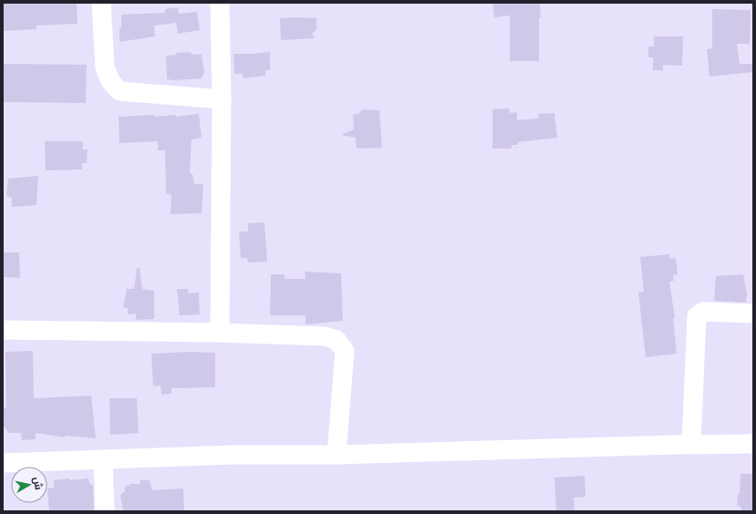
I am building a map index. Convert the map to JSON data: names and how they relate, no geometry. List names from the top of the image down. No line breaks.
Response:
{"north":"right"}
